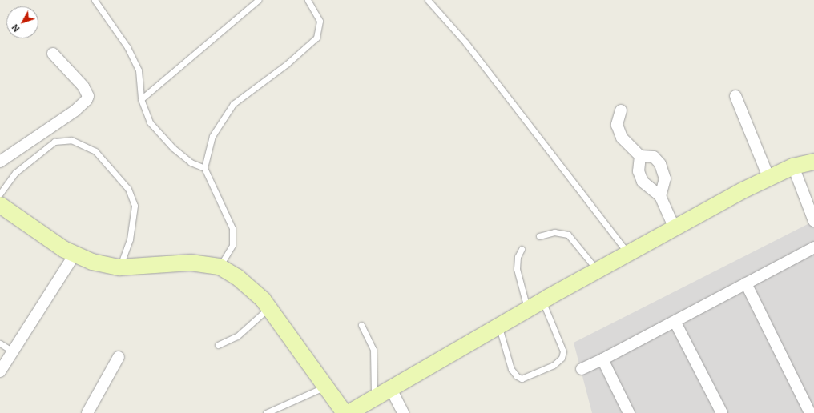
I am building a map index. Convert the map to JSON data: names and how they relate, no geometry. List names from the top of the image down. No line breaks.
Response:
{"north":"bottom left"}
